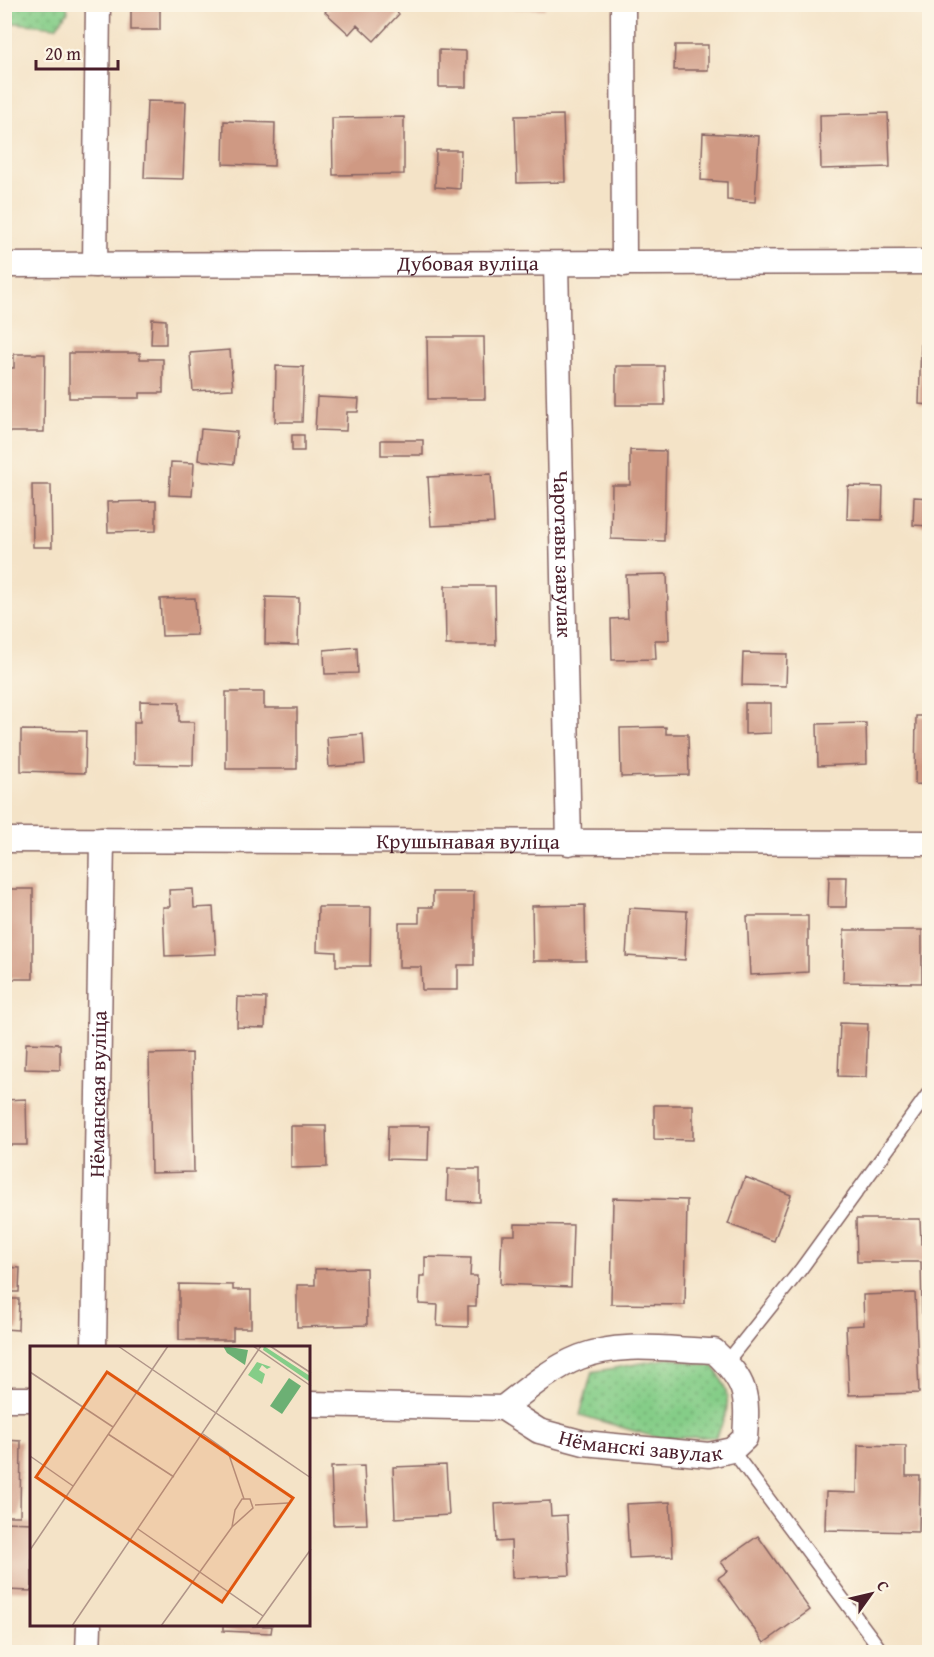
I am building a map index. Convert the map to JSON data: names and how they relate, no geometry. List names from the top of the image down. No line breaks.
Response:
{"streets":{"street":["Дубовая вуліца","Чаротавы завулак","Крушынавая вуліца","Нёманская вуліца","Нёманскі завулак"]},"crossings":[["Дубовая вуліца","Чаротавы завулак"],["Чаротавы завулак","Крушынавая вуліца"],["Крушынавая вуліца","Нёманская вуліца"]],"scale_bar":"20 m","north":"top right"}
